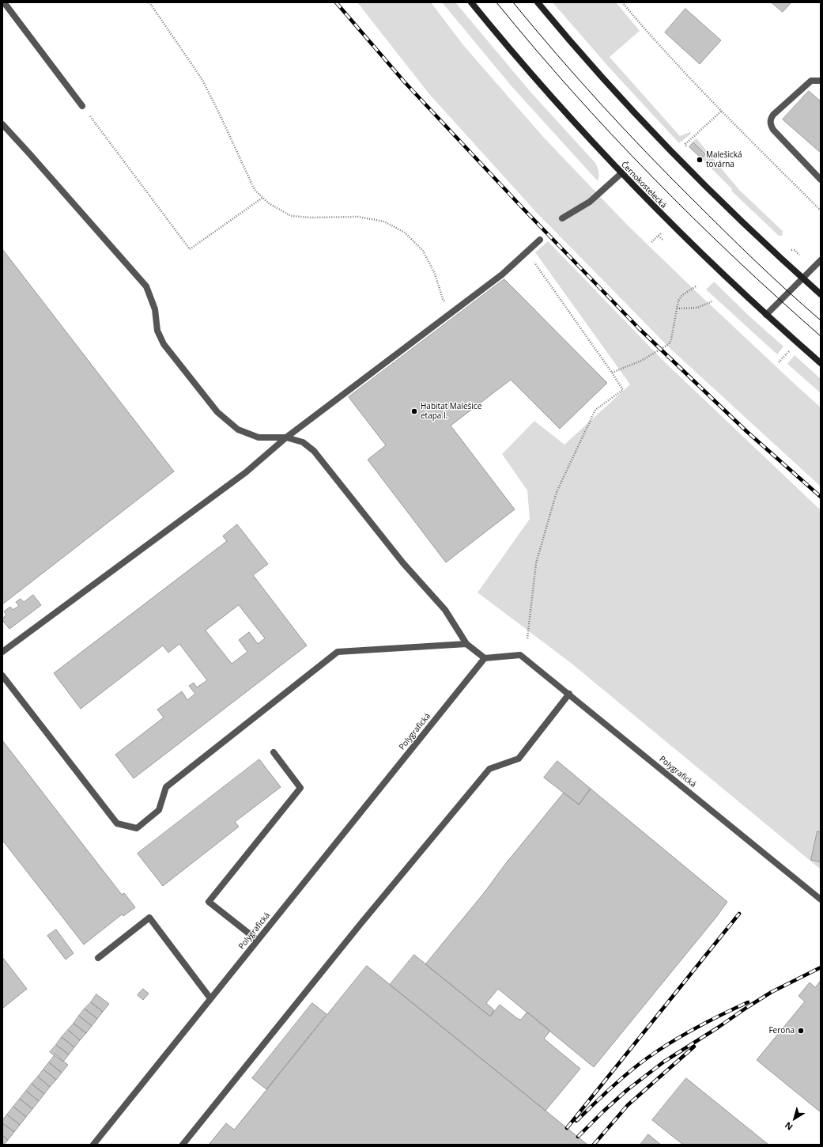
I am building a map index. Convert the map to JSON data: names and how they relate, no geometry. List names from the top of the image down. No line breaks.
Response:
{"streets":{"main road":["Černokostelecká"],"street":["Polygrafická"]},"places":["Malešická továrna","Habitat Malešice etapa I.","Ferona"],"north":"bottom left"}
